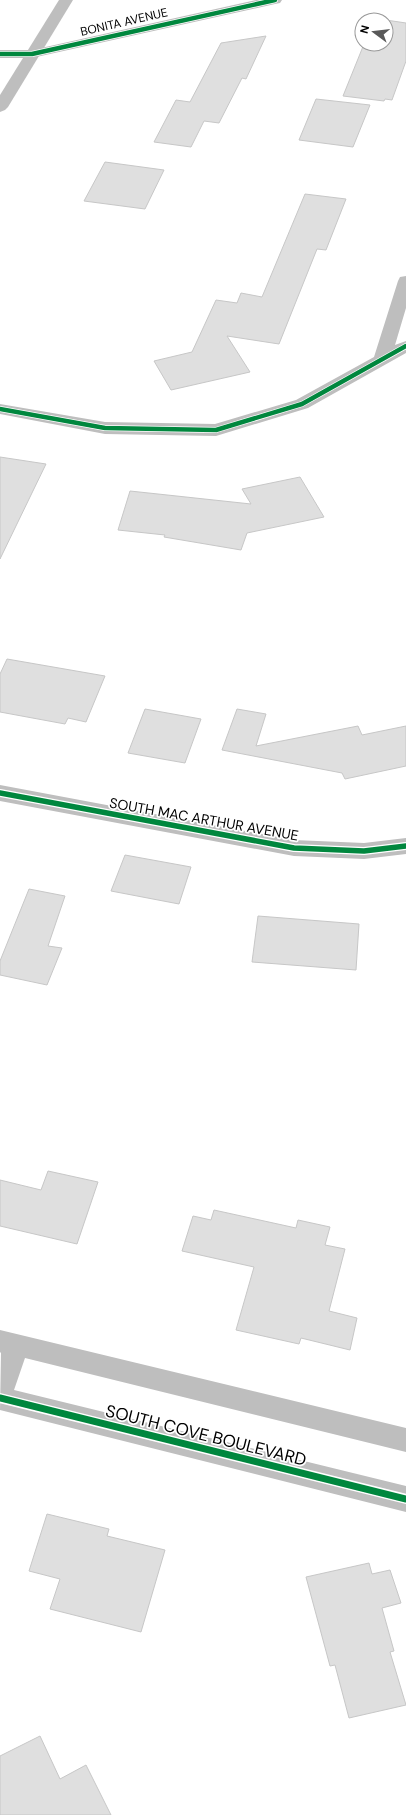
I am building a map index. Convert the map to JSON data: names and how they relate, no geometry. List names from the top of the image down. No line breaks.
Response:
{"streets":{"street":["BONITA AVENUE","SOUTH MAC ARTHUR AVENUE","SOUTH COVE BOULEVARD"]},"north":"left"}
